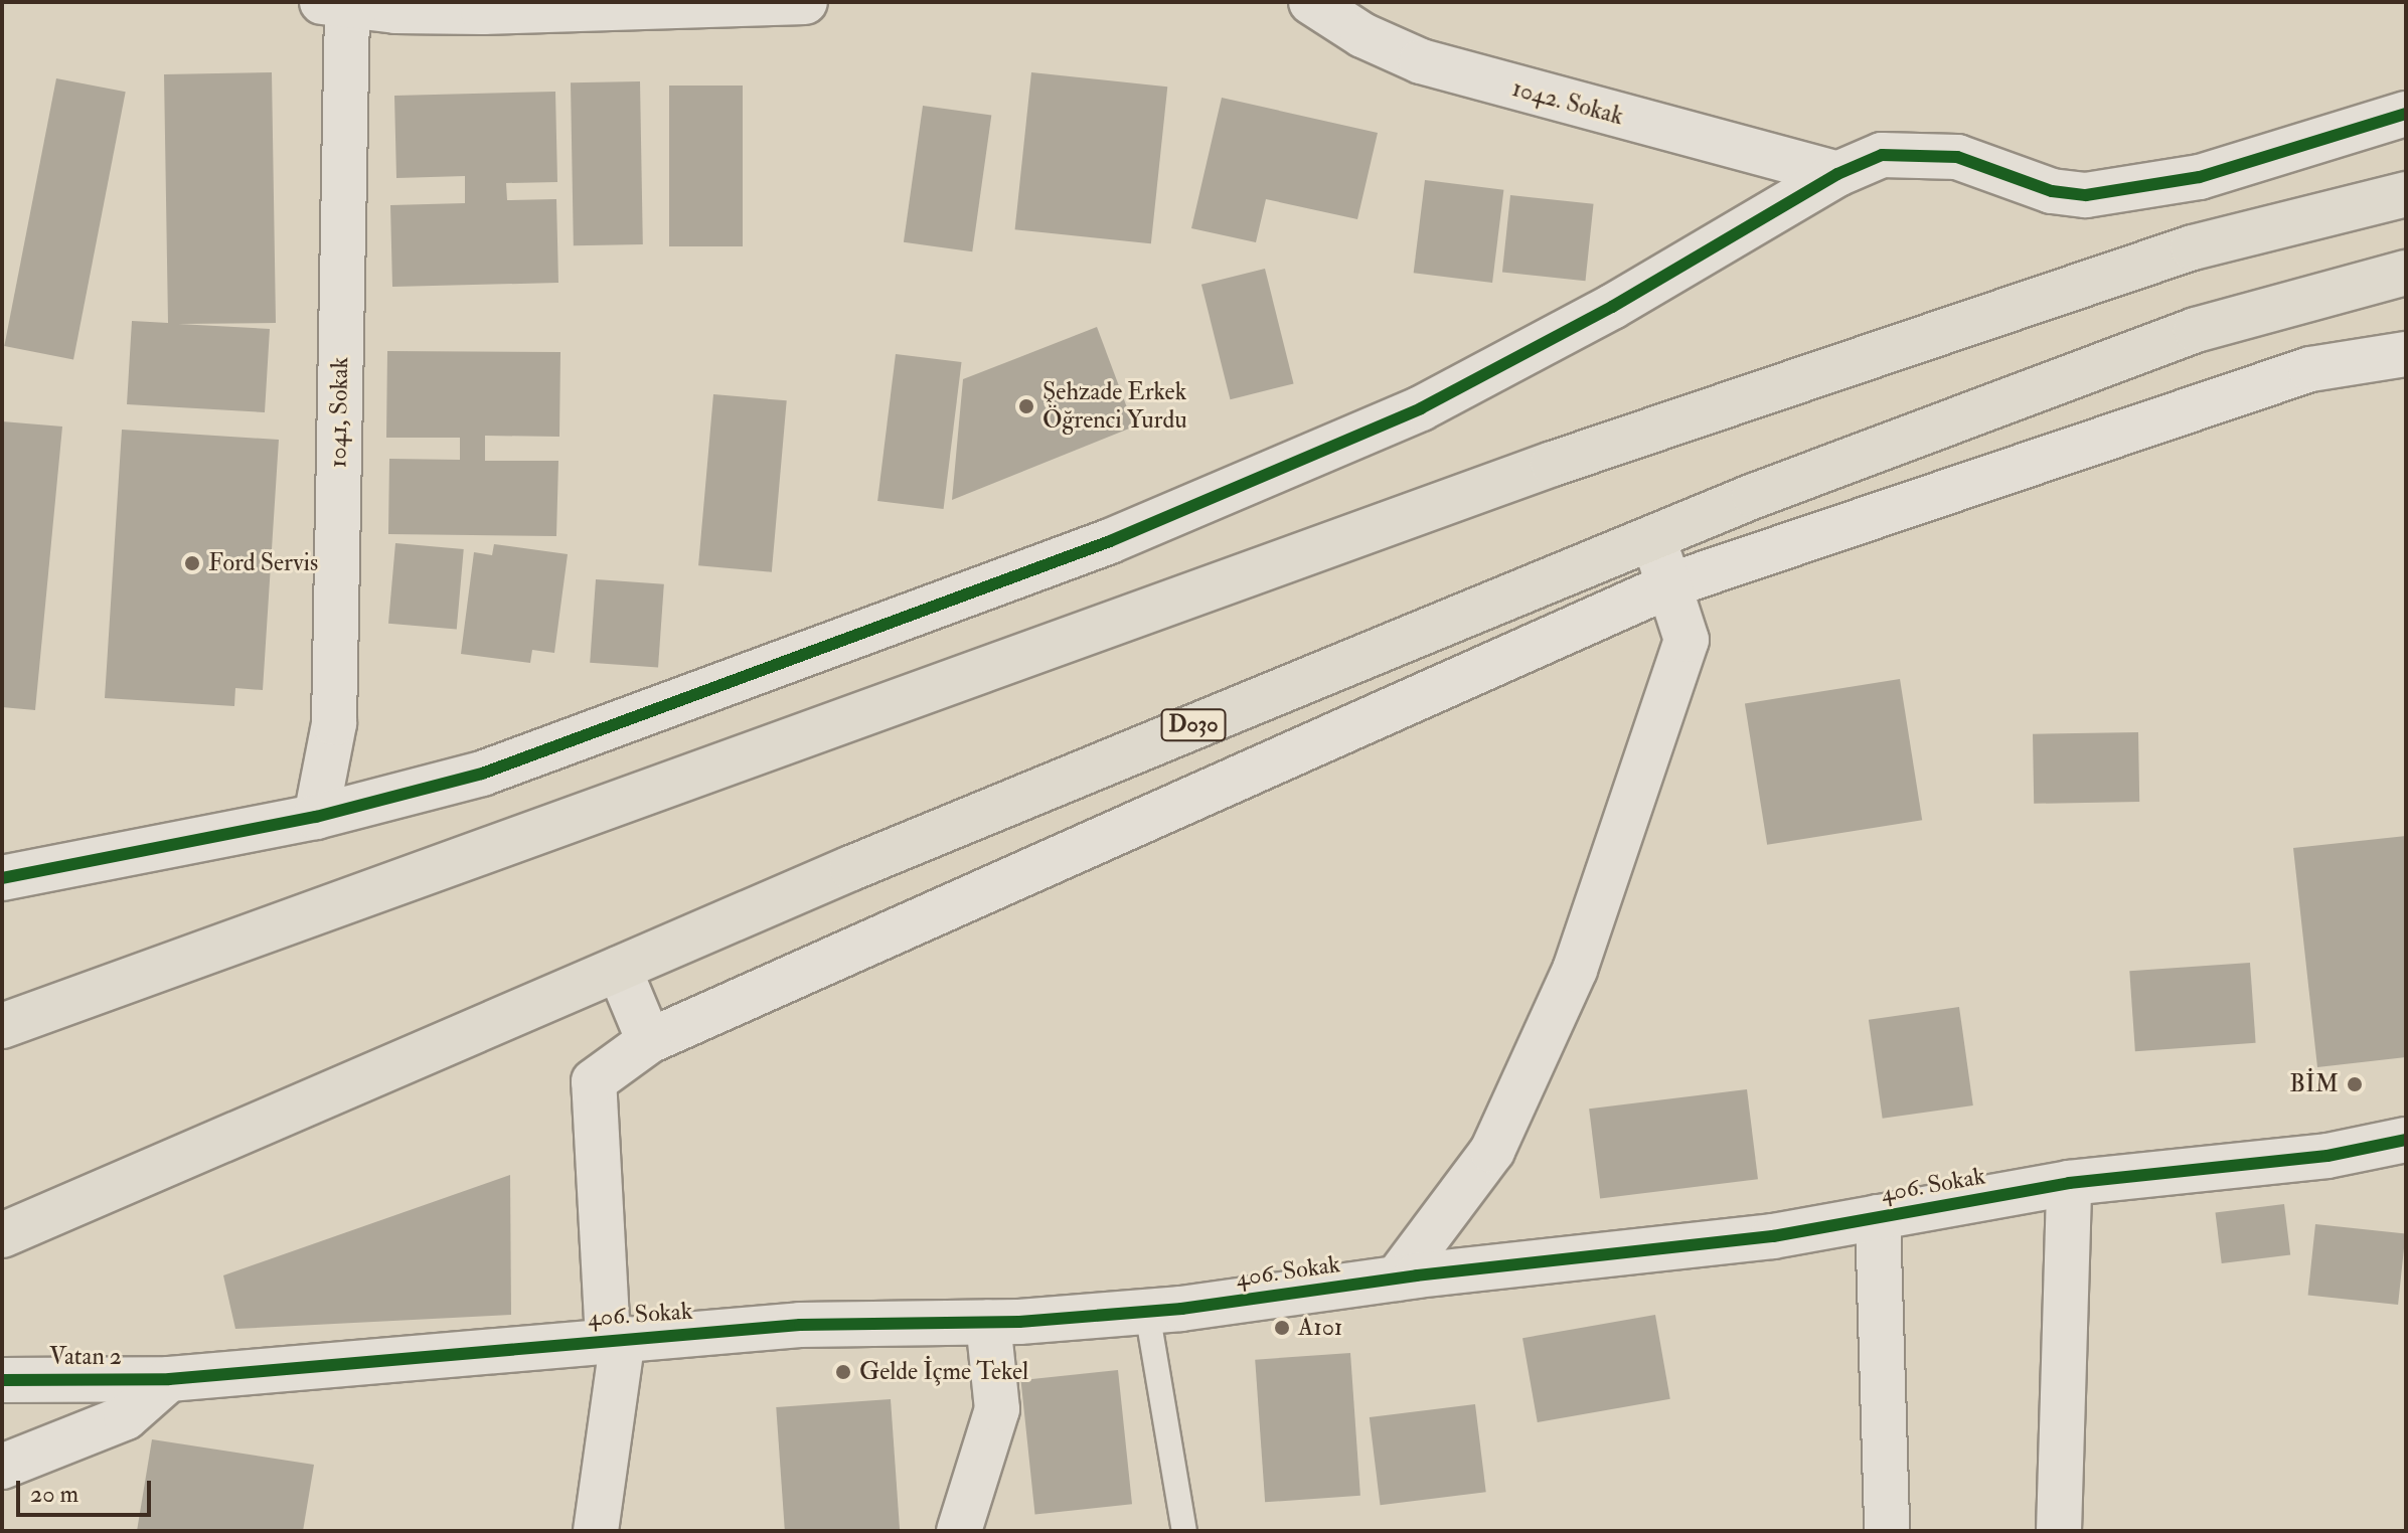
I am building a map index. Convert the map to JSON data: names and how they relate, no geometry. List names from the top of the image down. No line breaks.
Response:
{"streets":{"highway":["D030"],"street":["1042. Sokak","1041, Sokak","406. Sokak","Vatan 2"]},"crossings":[["406. Sokak","Vatan 2"]],"places":["Şehzade Erkek Öğrenci Yurdu","Ford Servis","BİM","A101","Gelde İçme Tekel"],"scale_bar":"20 m"}
